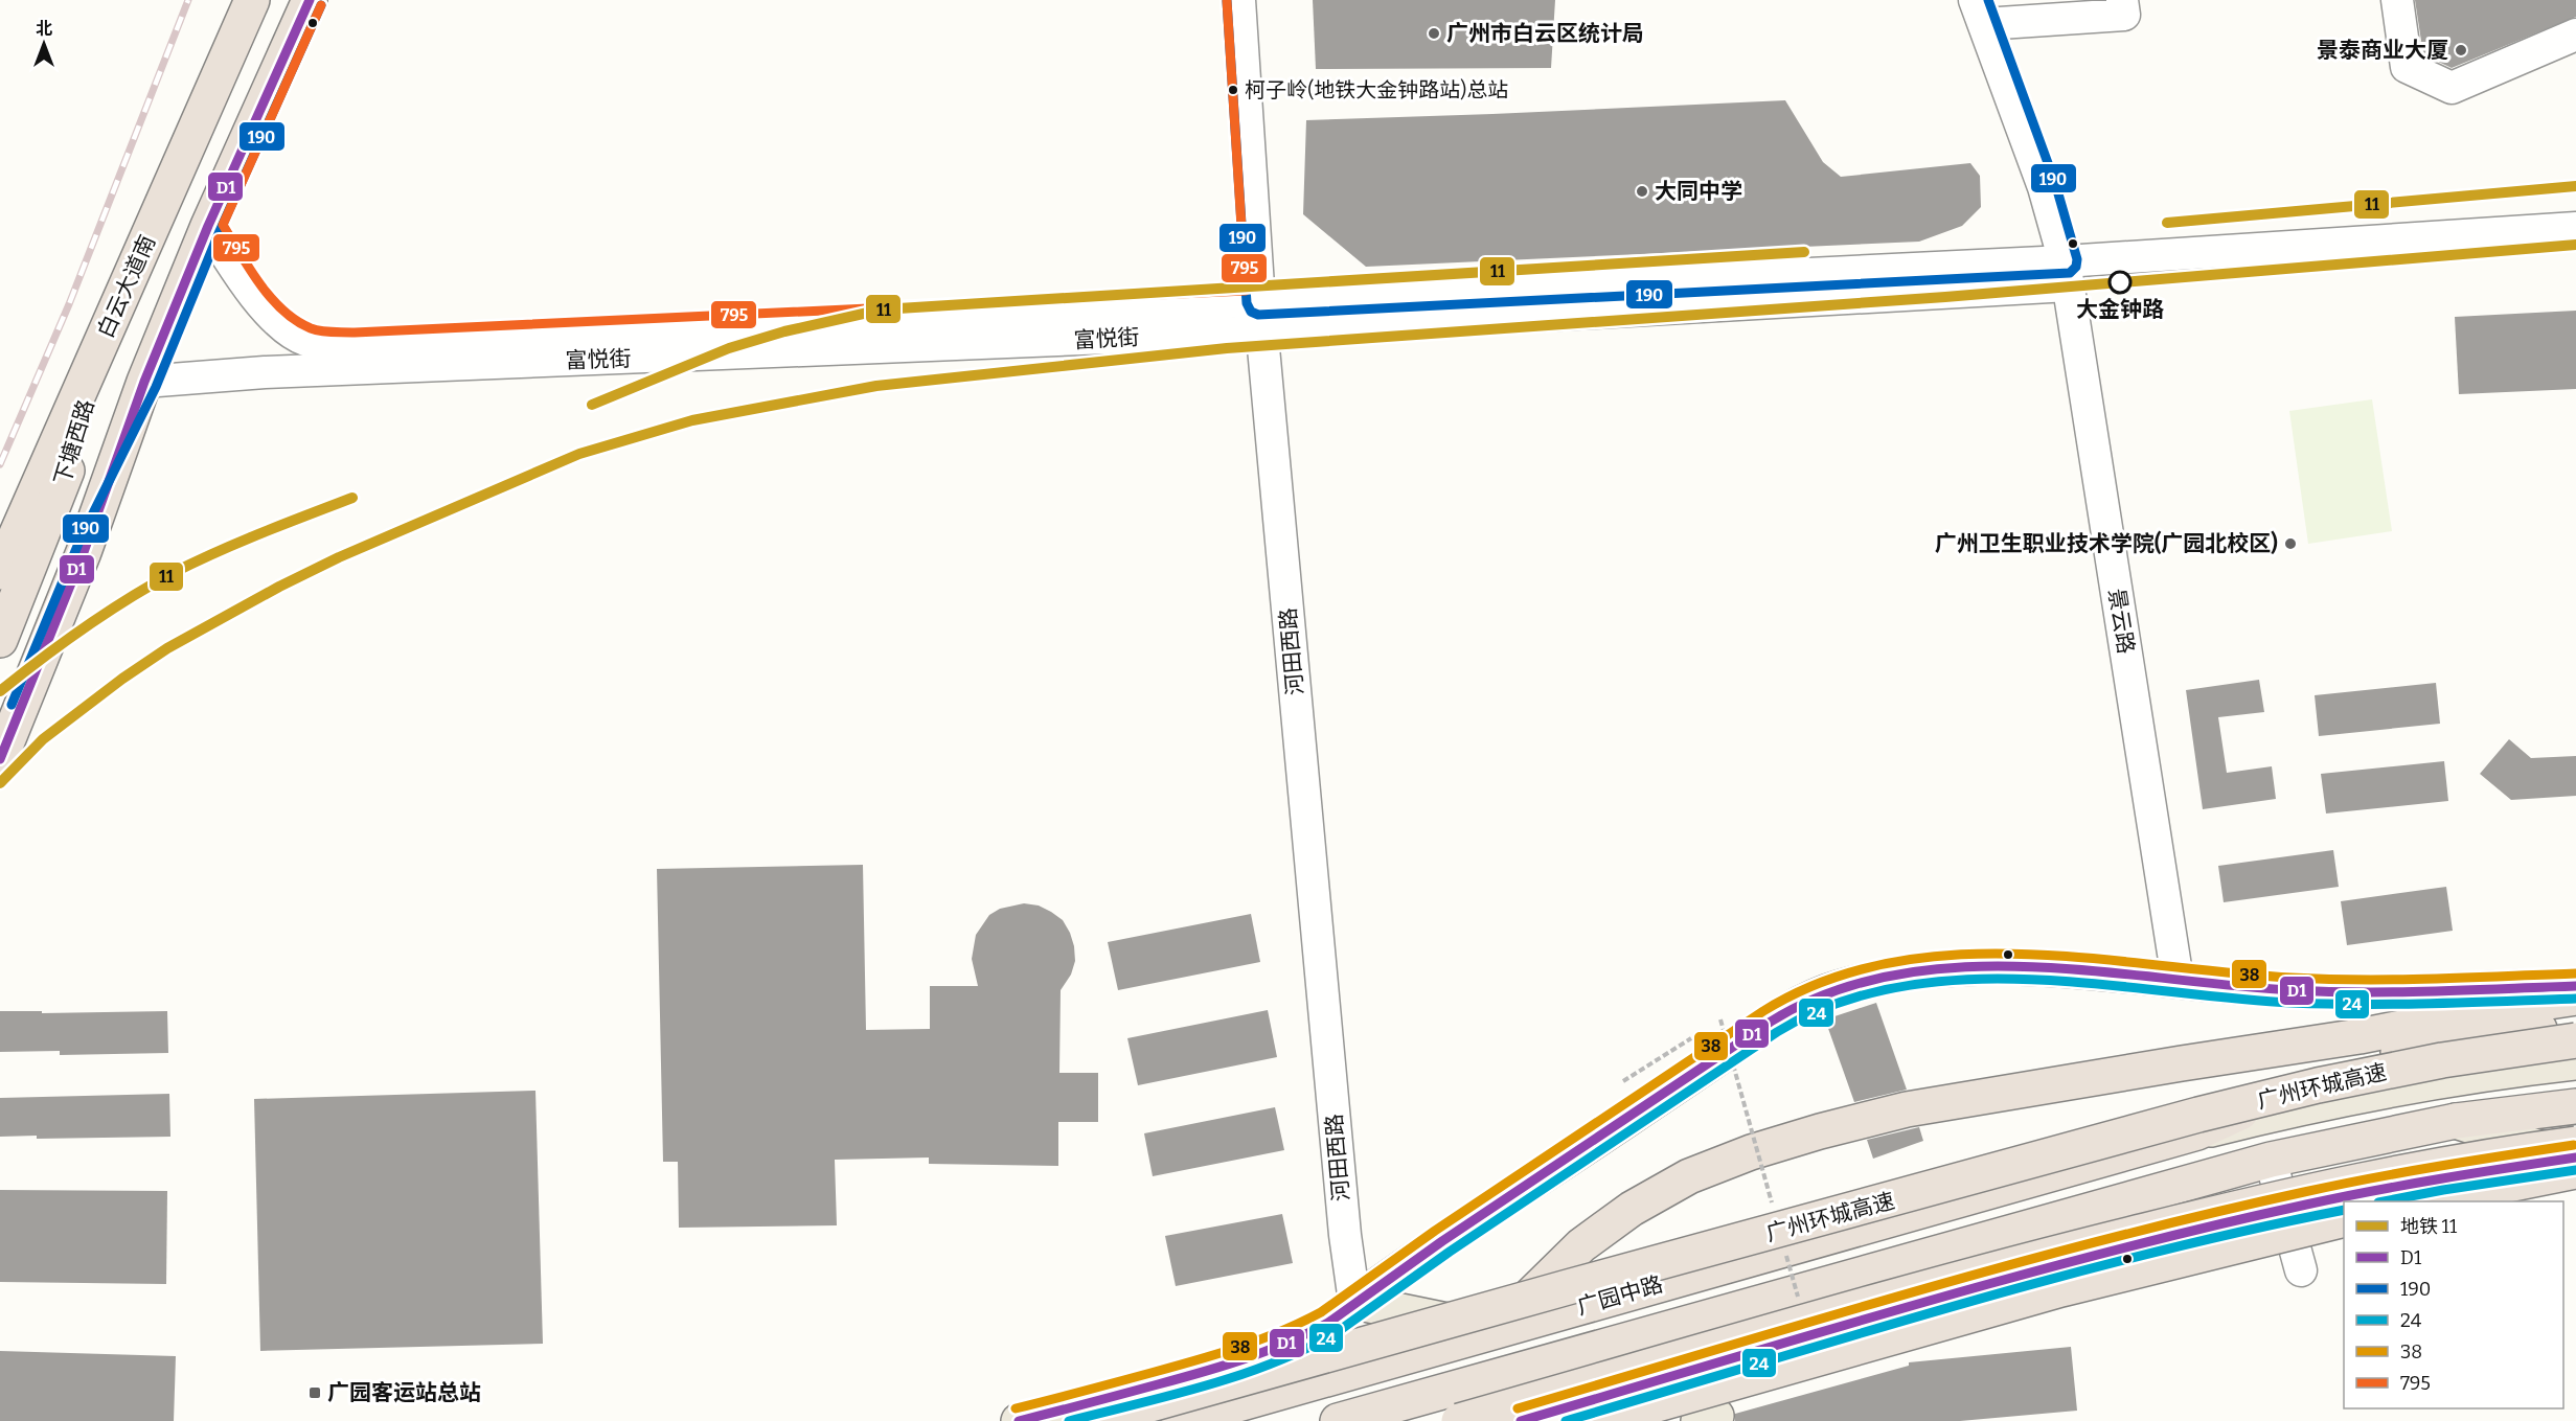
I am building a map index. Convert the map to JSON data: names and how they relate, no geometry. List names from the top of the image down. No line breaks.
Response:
{"streets":{"highway":["白云大道南","下塘西路","广州环城高速","广园中路"],"street":["富悦街","景云路","河田西路"]},"crossings":[["白云大道南","下塘西路"],["富悦街","下塘西路"],["富悦街","景云路"],["富悦街","河田西路"]],"places":{"other":["广州市白云区统计局","景泰商业大厦","柯子岭(地铁大金钟路站)总站","大同中学","大金钟路","广州卫生职业技术学院(广园北校区)"],"transit":["广园客运站总站"]},"lines":["transit line D1","transit line 190","transit line 795","metro line 11","transit line 38","transit line 24"],"legend":["地铁 11","D1","190","24","38","795"],"north":"top"}
